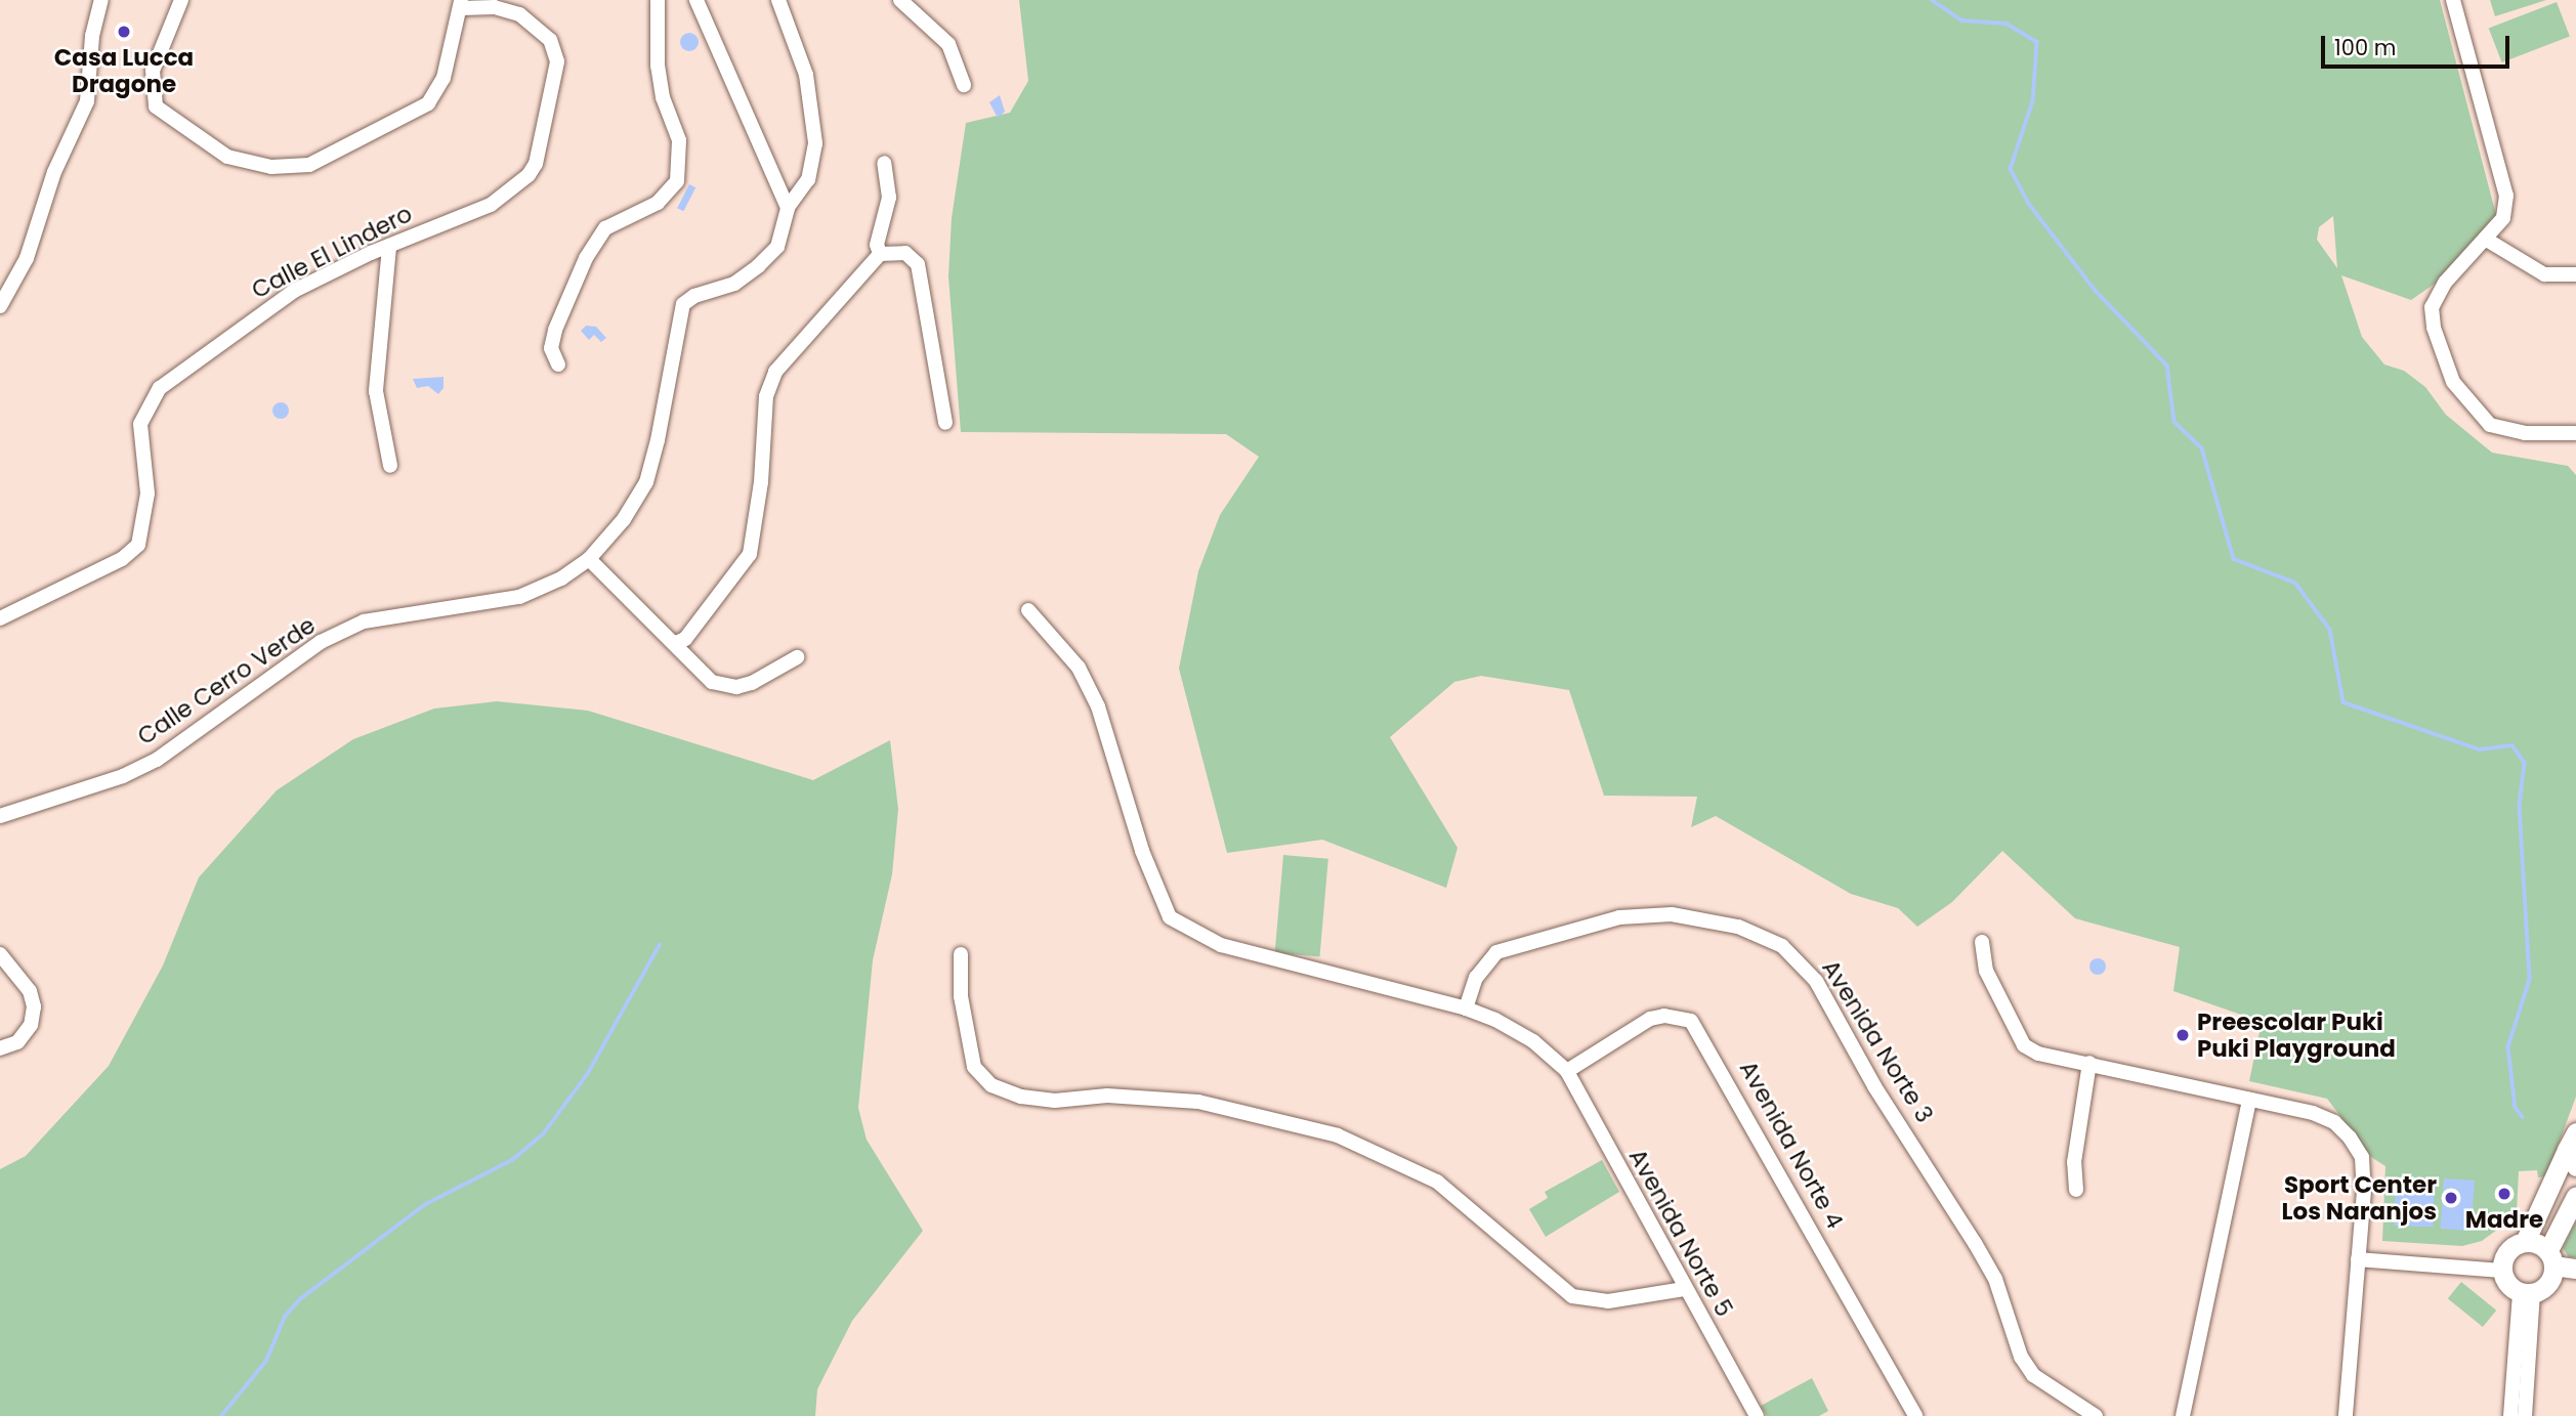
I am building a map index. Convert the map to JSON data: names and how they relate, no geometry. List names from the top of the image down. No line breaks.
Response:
{"streets":{"street":["Calle El Lindero","Calle Cerro Verde","Avenida Norte 3","Avenida Norte 4","Avenida Norte 5"]},"crossings":[["Avenida Norte 4","Avenida Norte 5"]],"places":["Casa Lucca Dragone","Preescolar Puki Puki Playground","Madre","Sport Center Los Naranjos"],"scale_bar":"100 m"}
